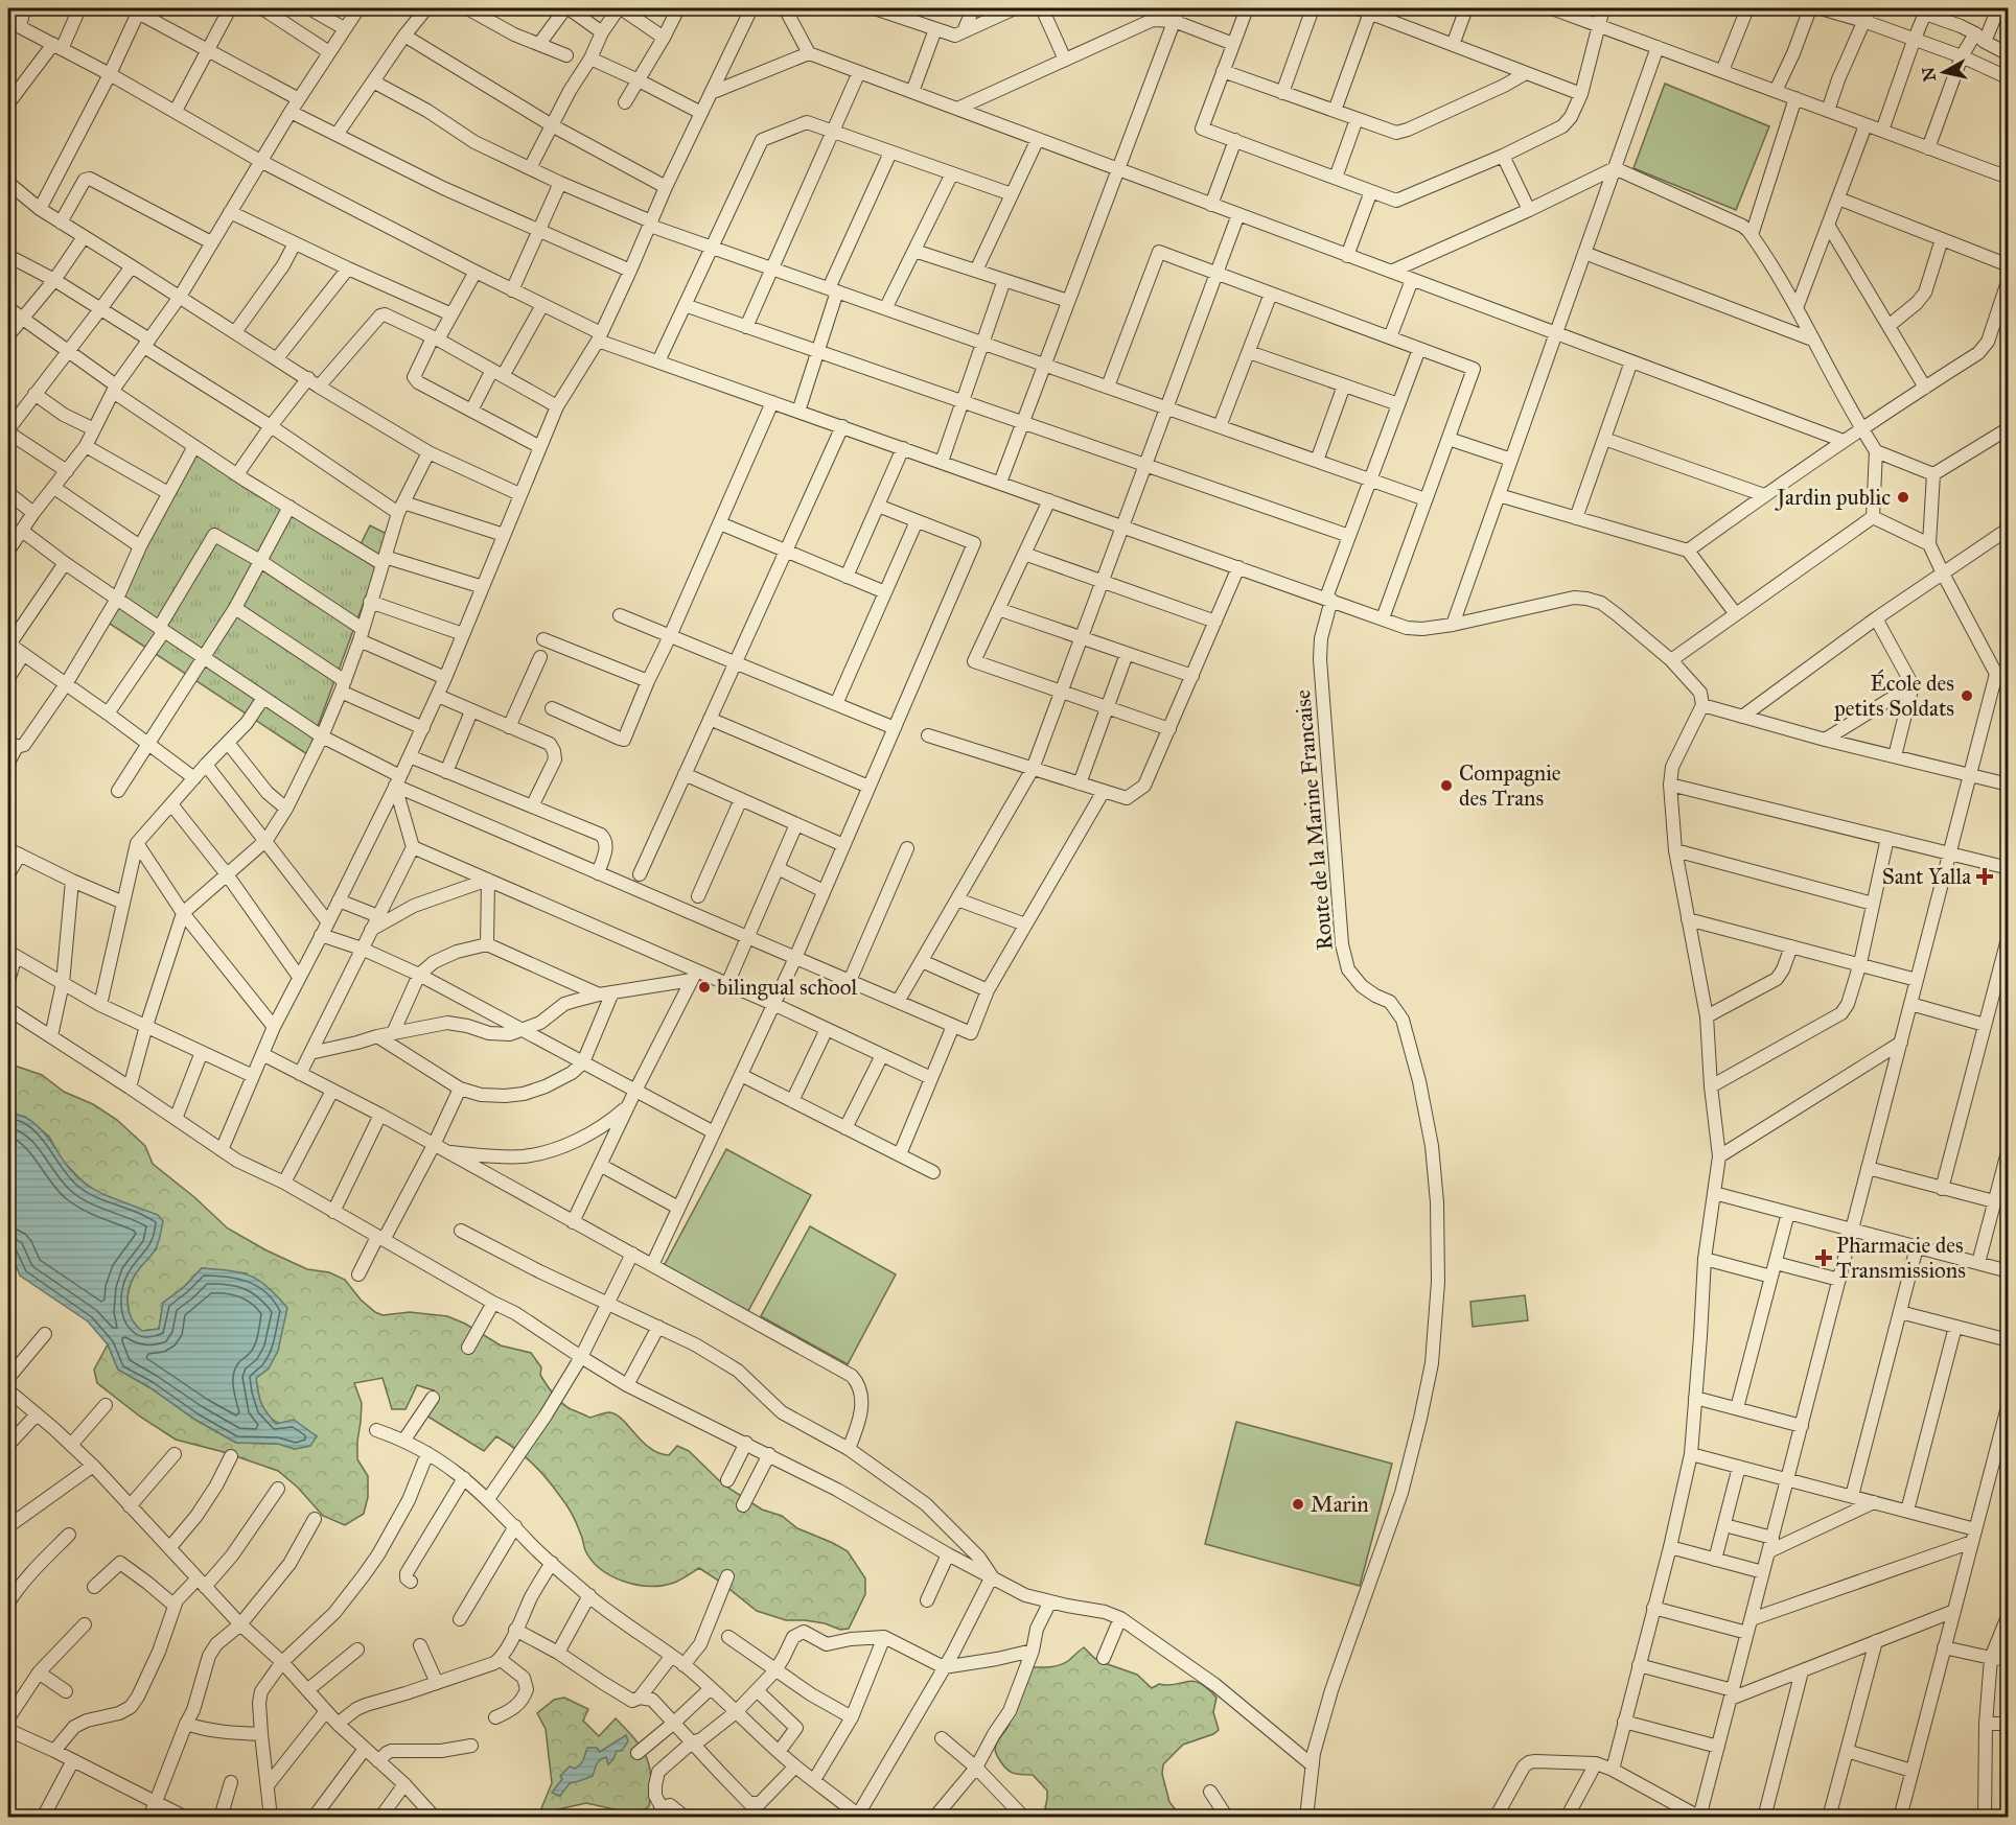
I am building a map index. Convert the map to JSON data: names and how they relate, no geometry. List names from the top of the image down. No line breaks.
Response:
{"streets":{"street":["Route de la Marine Francaise"]},"places":{"other":["Jardin public","École des petits Soldats","Compagnie des Trans","bilingual school","Marin"],"health":["Sant Yalla","Pharmacie des Transmissions"]},"north":"left"}
